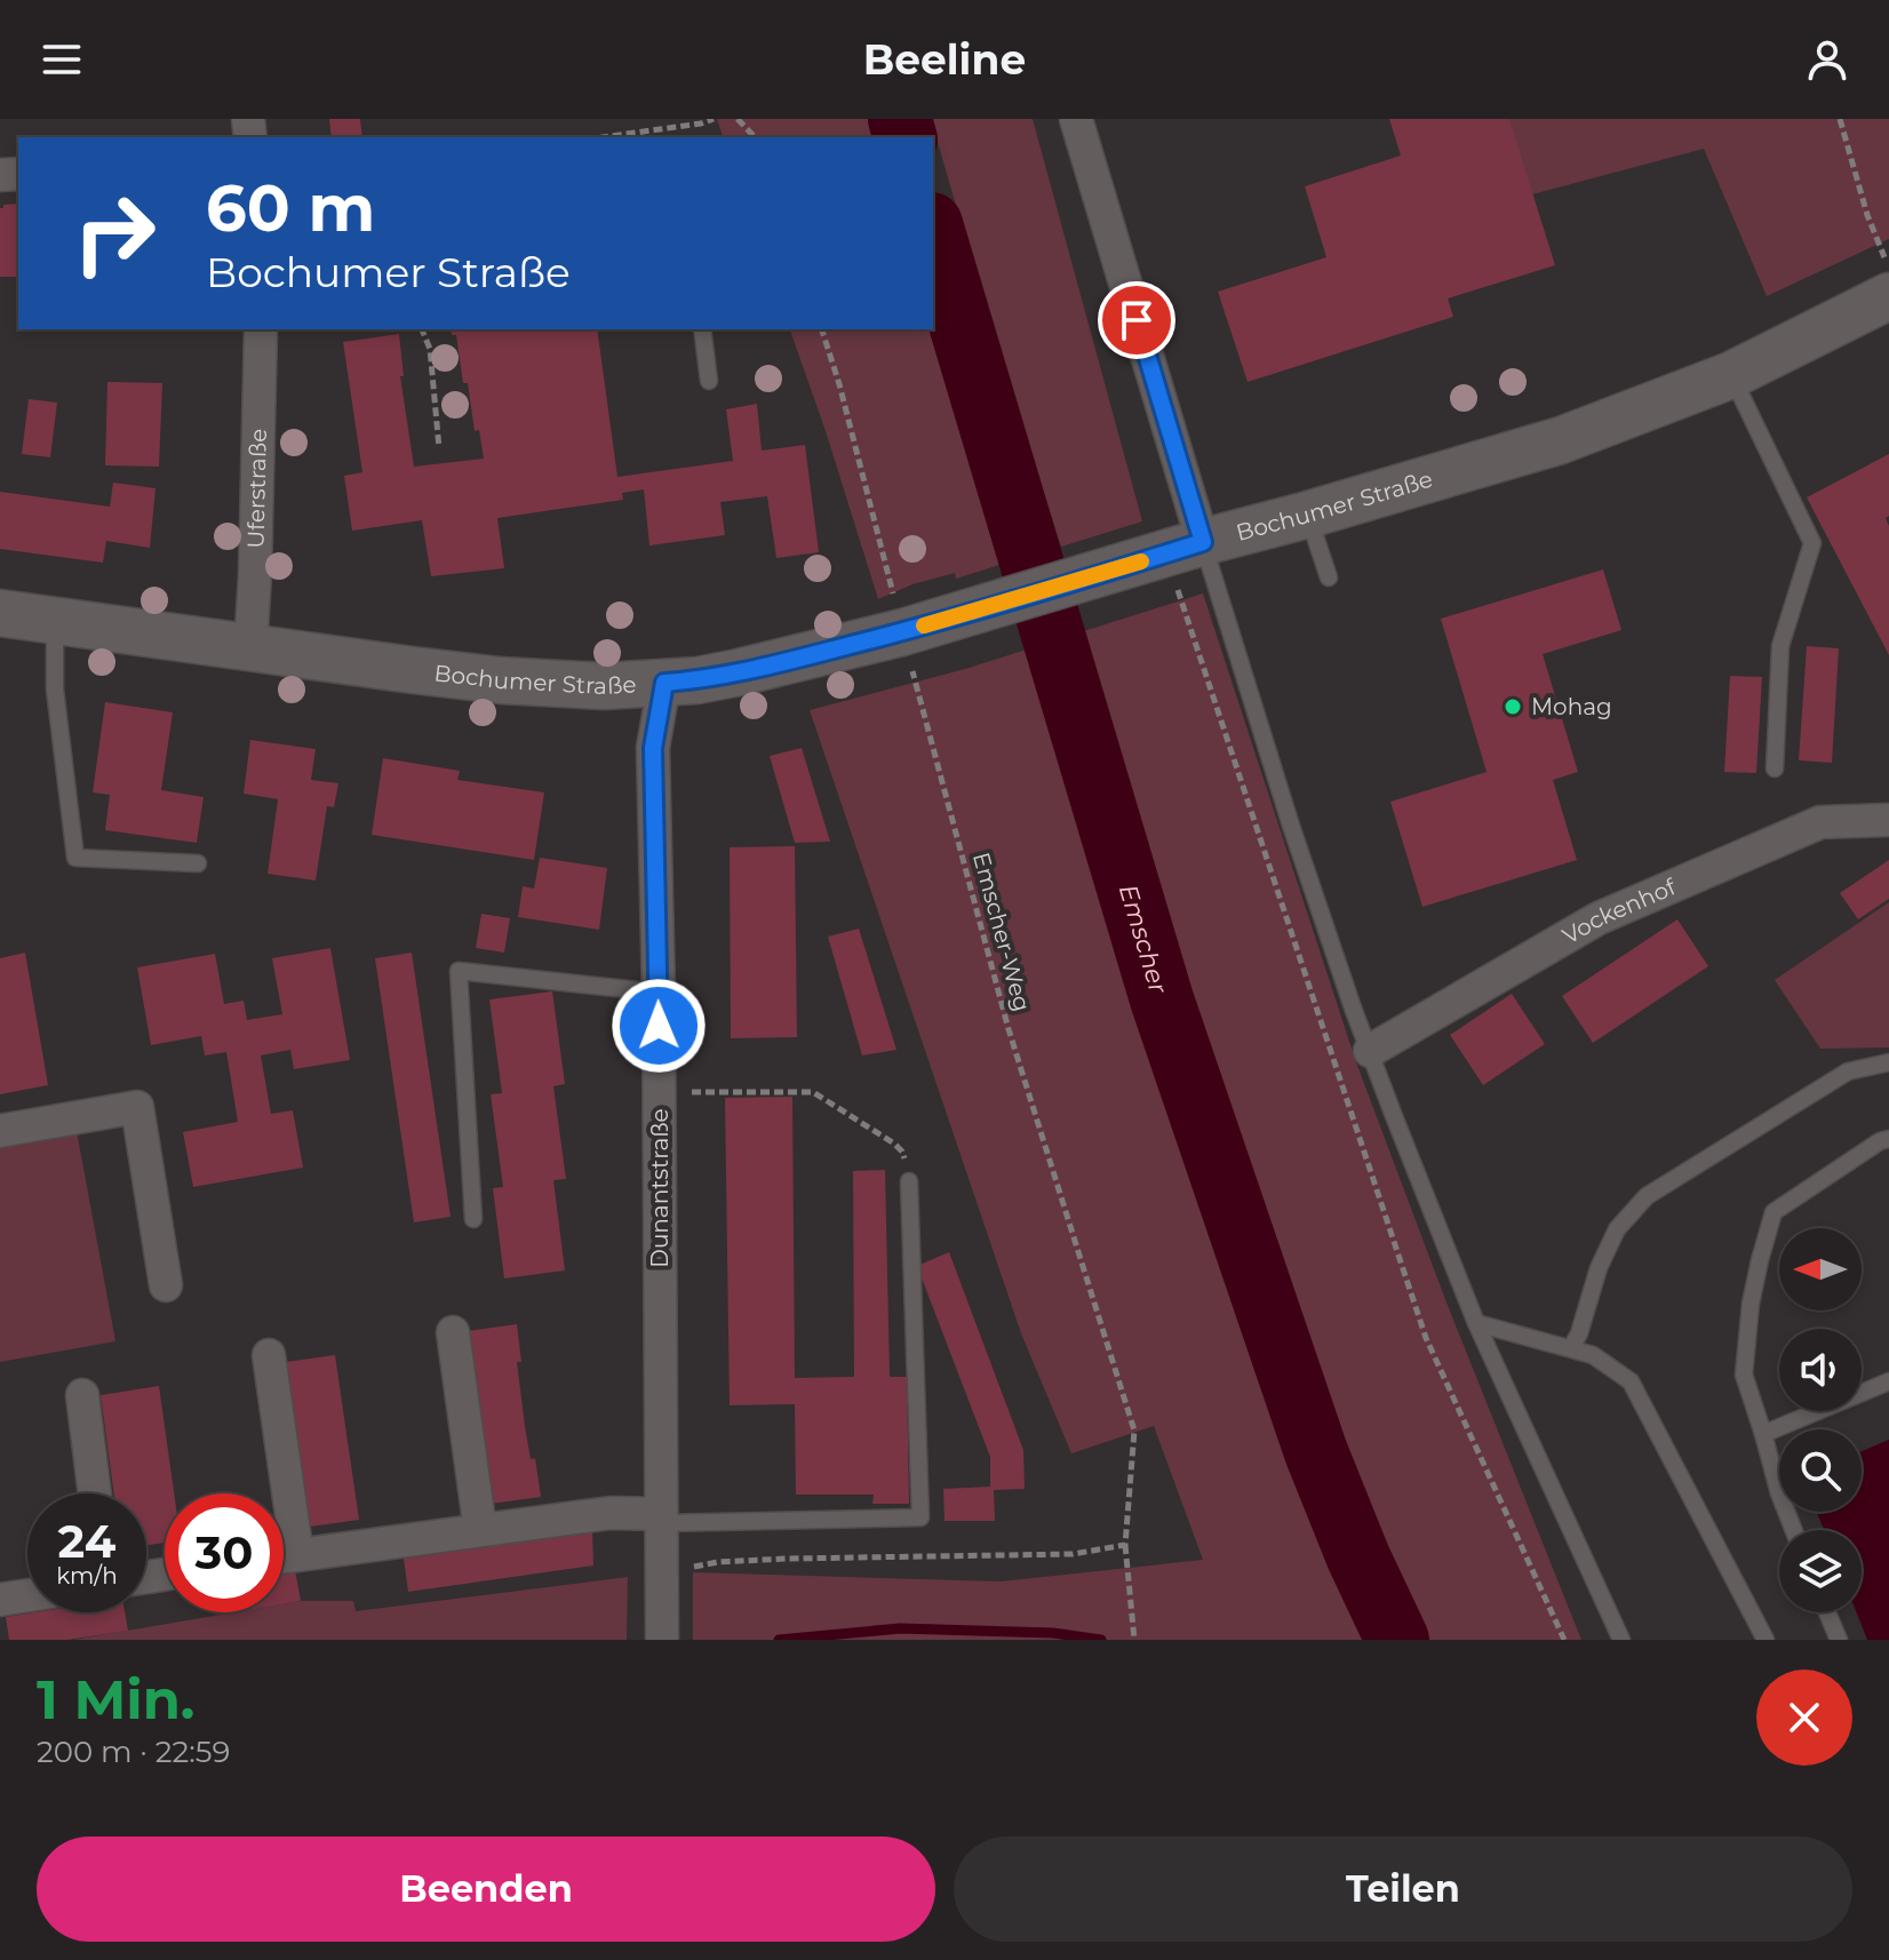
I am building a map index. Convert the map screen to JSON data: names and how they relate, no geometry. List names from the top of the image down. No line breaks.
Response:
{"streets":{"main road":["Bochumer Straße"],"street":["Uferstraße","Vockenhof","Dunantstraße"],"path":["Emscher-Weg"]},"crossings":[["Uferstraße","Bochumer Straße"],["Bochumer Straße","Emscher-Weg"],["Bochumer Straße","Dunantstraße"]],"water":["Emscher"],"places":["Mohag"],"north":"left","page":{"header":"Beeline","turn":["60 m","Bochumer Straße"],"speed":"24 km/h","limit":"30","heading":["1 Min.","200 m · 22:59"],"buttons":["Beenden","Teilen"]}}
